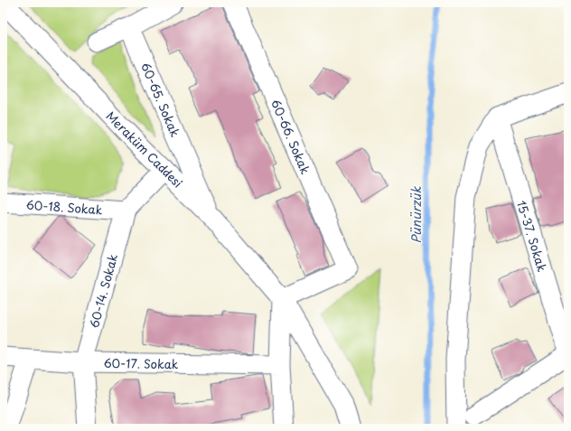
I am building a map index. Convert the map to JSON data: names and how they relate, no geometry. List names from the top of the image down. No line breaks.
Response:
{"streets":{"street":["60-65. Sokak","60-66. Sokak","Meraküm Caddesi","60-18. Sokak","15-37. Sokak","60-14. Sokak","60-17. Sokak"]},"crossings":[["60-65. Sokak","Meraküm Caddesi"],["60-66. Sokak","Meraküm Caddesi"],["Meraküm Caddesi","60-14. Sokak"],["60-18. Sokak","60-14. Sokak"],["60-14. Sokak","60-17. Sokak"]],"water":["Pünürzük"]}
